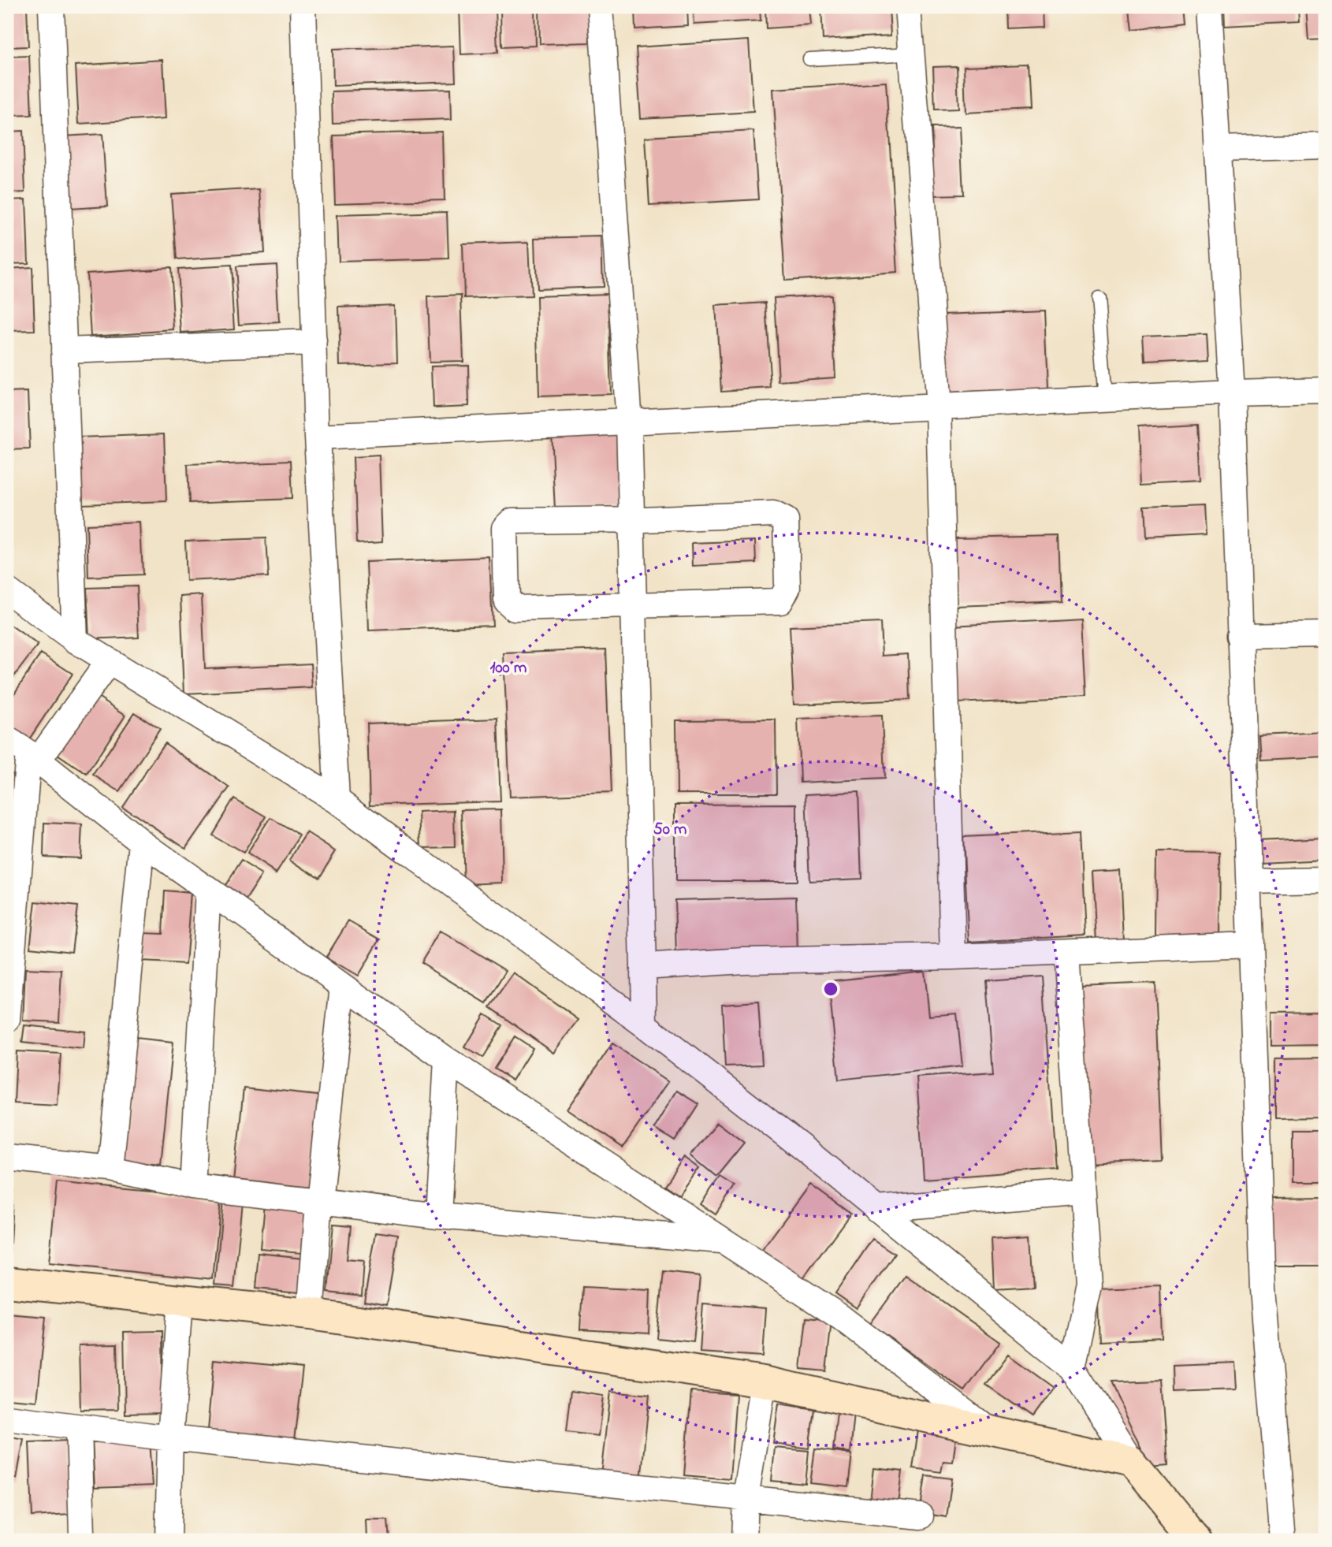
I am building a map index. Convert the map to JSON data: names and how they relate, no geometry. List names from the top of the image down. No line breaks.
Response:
{"rings":["100 m","50 m"]}
